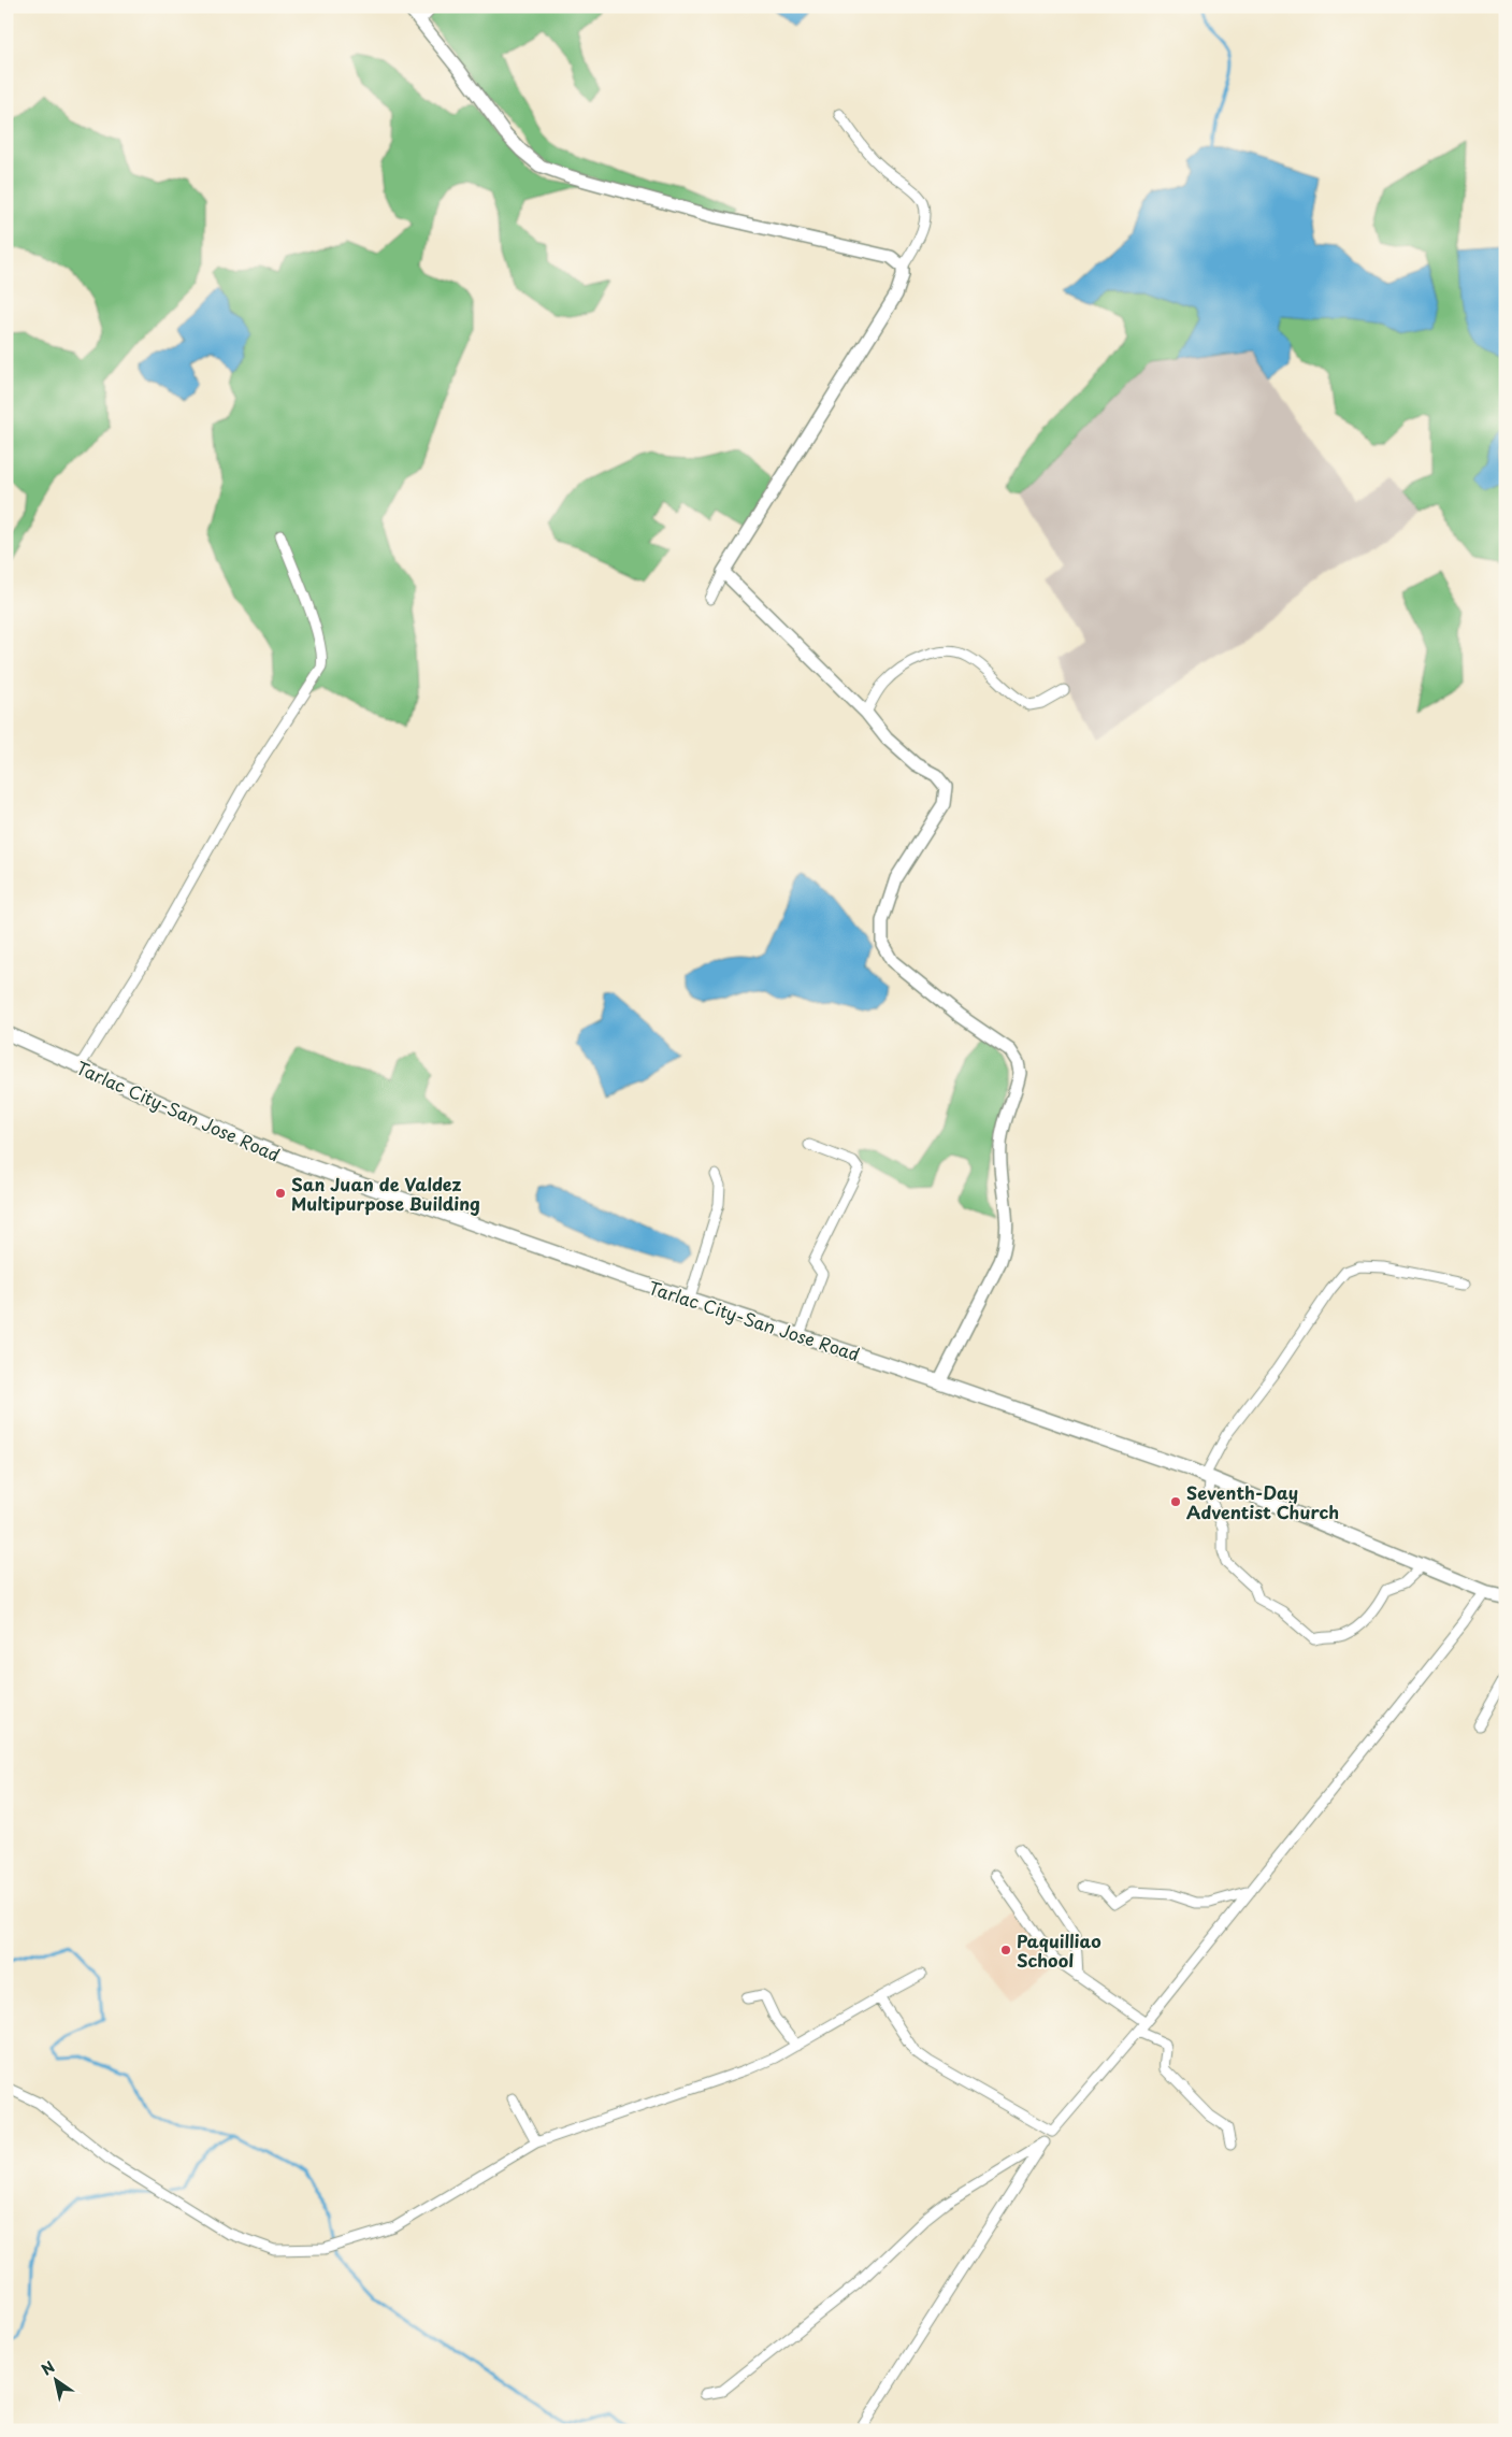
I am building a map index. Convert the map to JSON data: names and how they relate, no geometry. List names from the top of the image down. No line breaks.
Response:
{"streets":{"main road":["Tarlac City-San Jose Road"]},"places":["San Juan de Valdez Multipurpose Building","Seventh-Day Adventist Church","Paquilliao School"],"north":"top left"}
